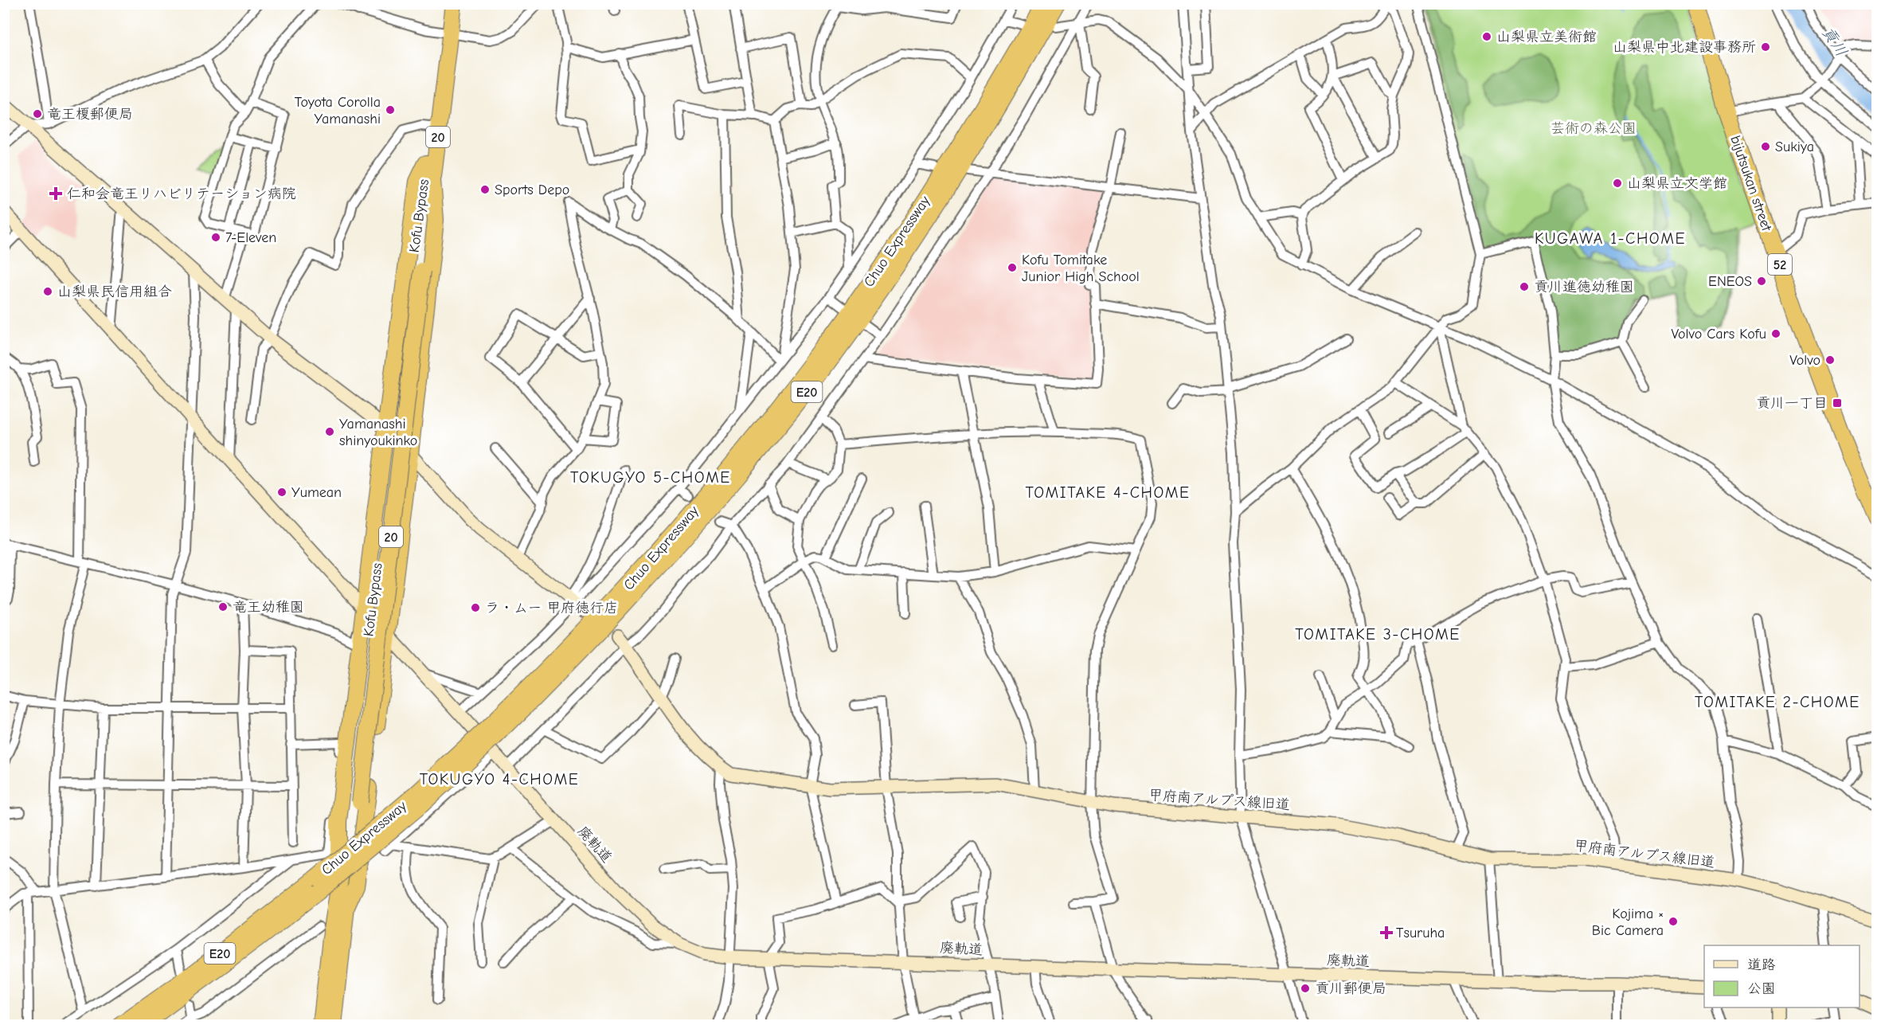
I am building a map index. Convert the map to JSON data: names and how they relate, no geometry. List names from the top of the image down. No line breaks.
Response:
{"streets":{"highway":["20","bijutsukan street","Kofu Bypass","Chuo Expressway","52","E20"],"street":["甲府南アルプス線旧道","廃軌道"]},"districts":["KUGAWA 1-CHOME","TOKUGYO 5-CHOME","TOMITAKE 4-CHOME","TOMITAKE 3-CHOME","TOMITAKE 2-CHOME","TOKUGYO 4-CHOME"],"water":["貢川"],"parks":["芸術の森公園"],"places":{"other":["山梨県立美術館","山梨県中北建設事務所","Toyota Corolla Yamanashi","竜王榎郵便局","Sukiya","山梨県立文学館","Sports Depo","7-Eleven","Kofu Tomitake Junior High School","ENEOS","貢川進徳幼稚園","山梨県民信用組合","Volvo Cars Kofu","Volvo","Yamanashi shinyoukinko","Yumean","竜王幼稚園","ラ・ムー 甲府徳行店","Kojima × Bic Camera","貢川郵便局"],"health":["仁和会竜王リハビリテーション病院","Tsuruha"],"transit":["貢川一丁目"]},"legend":["道路","公園"]}
